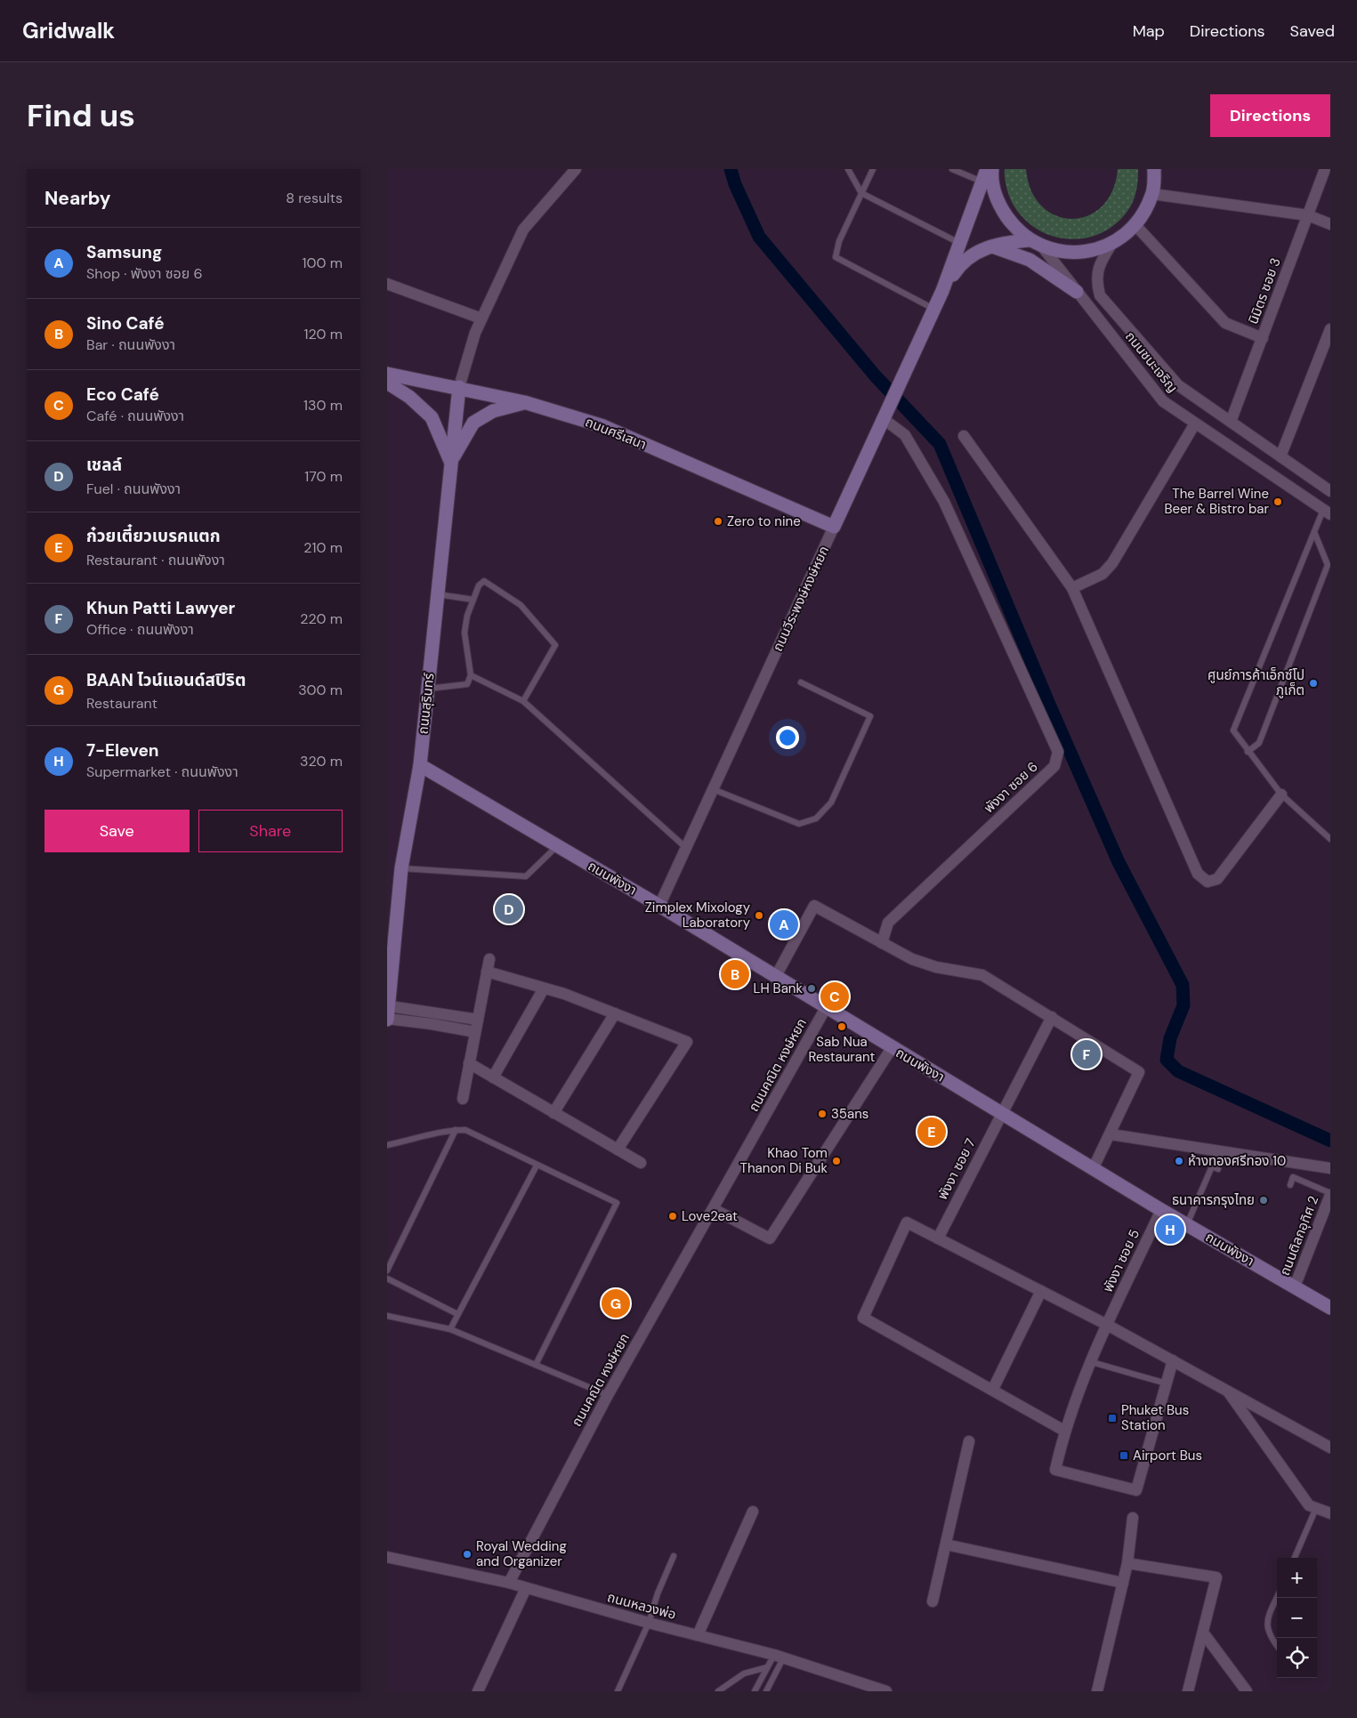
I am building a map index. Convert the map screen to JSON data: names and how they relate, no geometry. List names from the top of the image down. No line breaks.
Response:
{"streets":{"street":["นิมิตร ซอย 3","ถนนชนะเจริญ","ถนนศรีเสนา","ถนนวีระพงษ์หงษ์หยก","ถนนสุรินทร์","พังงา ซอย 6","ถนนพังงา","ถนนคณิต หงษ์หยก","พังงา ซอย 7","ถนนติลกอุทิศ 2","พังงา ซอย 5","ถนนหลวงพ่อ"]},"crossings":[["นิมิตร ซอย 3","ถนนชนะเจริญ"],["ถนนศรีเสนา","ถนนวีระพงษ์หงษ์หยก"],["ถนนศรีเสนา","ถนนสุรินทร์"],["ถนนวีระพงษ์หงษ์หยก","พังงา ซอย 6"],["ถนนวีระพงษ์หงษ์หยก","ถนนพังงา"],["ถนนสุรินทร์","ถนนพังงา"],["ถนนพังงา","ถนนคณิต หงษ์หยก"],["ถนนพังงา","พังงา ซอย 7"],["ถนนพังงา","ถนนติลกอุทิศ 2"],["ถนนพังงา","พังงา ซอย 5"],["ถนนคณิต หงษ์หยก","ถนนหลวงพ่อ"]],"places":{"other":["The Barrel Wine Beer & Bistro bar","Zero to nine","ศูนย์การค้าเอ็กซ์โป ภูเก็ต","Zimplex Mixology Laboratory","LH Bank","Sab Nua Restaurant","35ans","Khao Tom Thanon Di Buk","ห้างทองศรีทอง 10","ธนาคารกรุงไทย","Love2eat","Royal Wedding and Organizer"],"transit":["Phuket Bus Station","Airport Bus"]},"page":{"header":"Gridwalk","nav":["Map","Directions","Saved"],"buttons":["Directions",["Save","Share"]],"title":"Find us","heading":["Nearby","8 results"],"list":[{"mark":"A","name":"Samsung","note":"Shop · พังงา ซอย 6","value":"100 m"},{"mark":"B","name":"Sino Café","note":"Bar · ถนนพังงา","value":"120 m"},{"mark":"C","name":"Eco Café","note":"Café · ถนนพังงา","value":"130 m"},{"mark":"D","name":"เชลล์","note":"Fuel · ถนนพังงา","value":"170 m"},{"mark":"E","name":"ก๋วยเตี๋ยวเบรคแตก","note":"Restaurant · ถนนพังงา","value":"210 m"},{"mark":"F","name":"Khun Patti Lawyer","note":"Office · ถนนพังงา","value":"220 m"},{"mark":"G","name":"BAAN ไวน์แอนด์สปิริต","note":"Restaurant","value":"300 m"},{"mark":"H","name":"7-Eleven","note":"Supermarket · ถนนพังงา","value":"320 m"}],"pins":["D","A","B","C","F","E","H","G"],"map_buttons":["+","−"]}}
